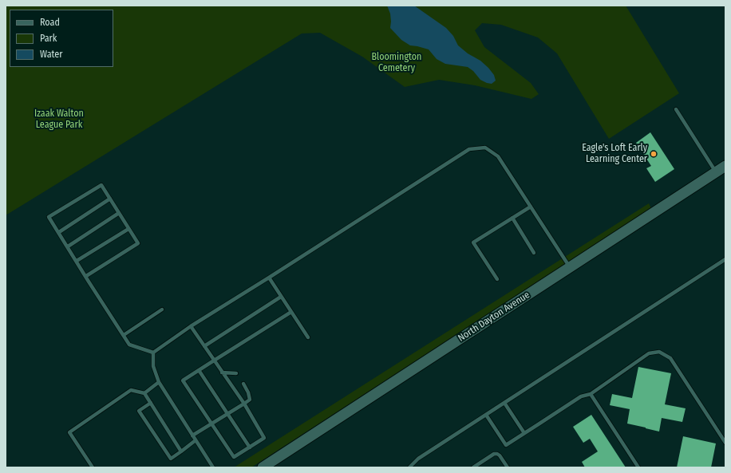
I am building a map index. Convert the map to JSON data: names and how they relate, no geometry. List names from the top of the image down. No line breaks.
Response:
{"streets":{"main road":["North Dayton Avenue"]},"parks":["Bloomington Cemetery","Izaak Walton League Park"],"places":["Eagle's Loft Early Learning Center"],"legend":["Road","Park","Water"]}
